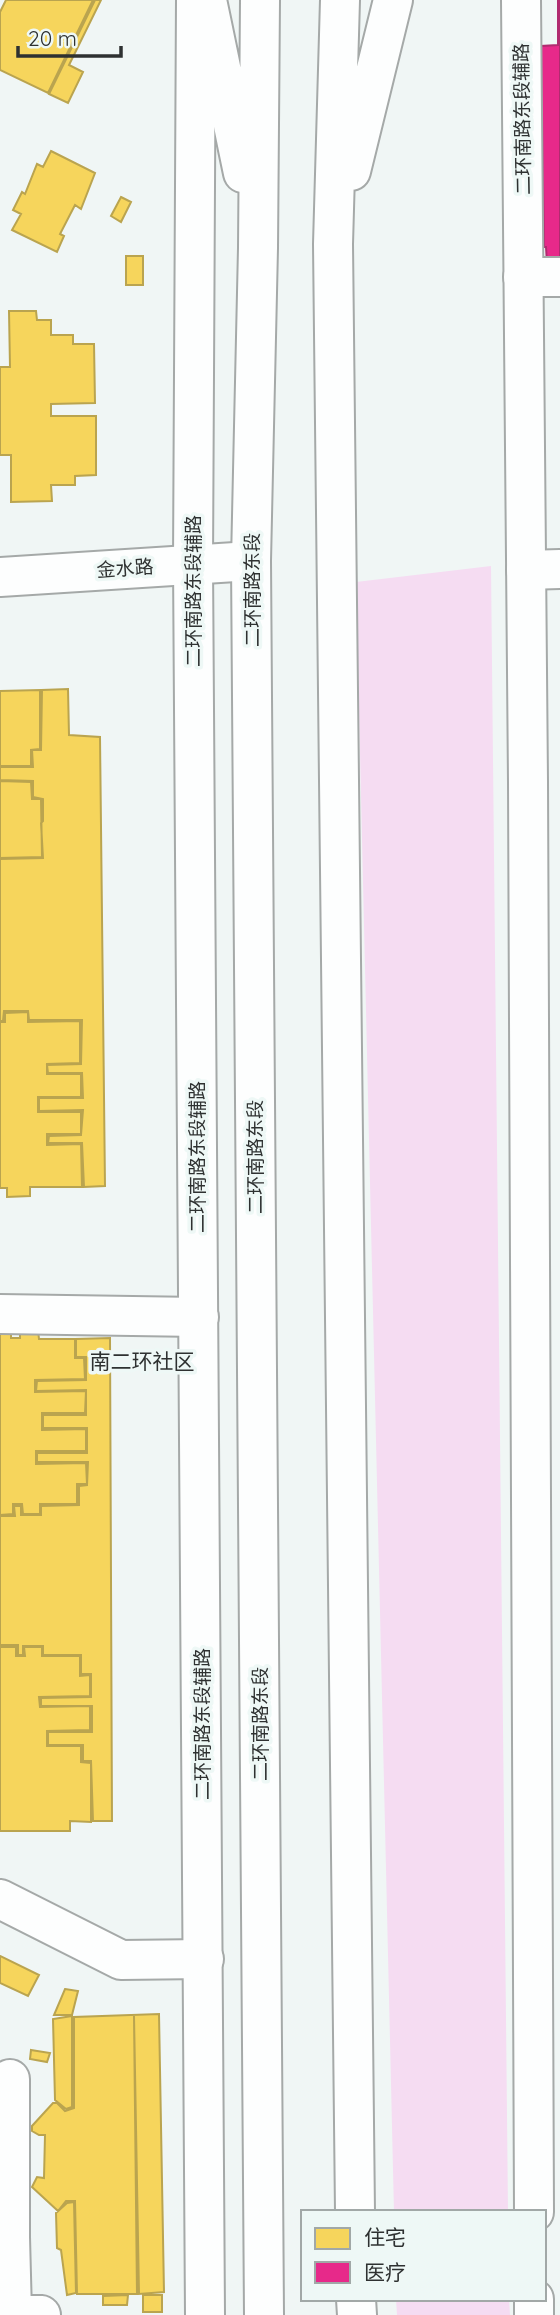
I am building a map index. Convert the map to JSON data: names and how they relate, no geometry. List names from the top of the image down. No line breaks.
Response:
{"streets":{"main road":["二环南路东段辅路","金水路","二环南路东段"]},"crossings":[["二环南路东段辅路","金水路"],["金水路","二环南路东段"]],"districts":["南二环社区"],"legend":["住宅","医疗"],"scale_bar":"20 m"}
